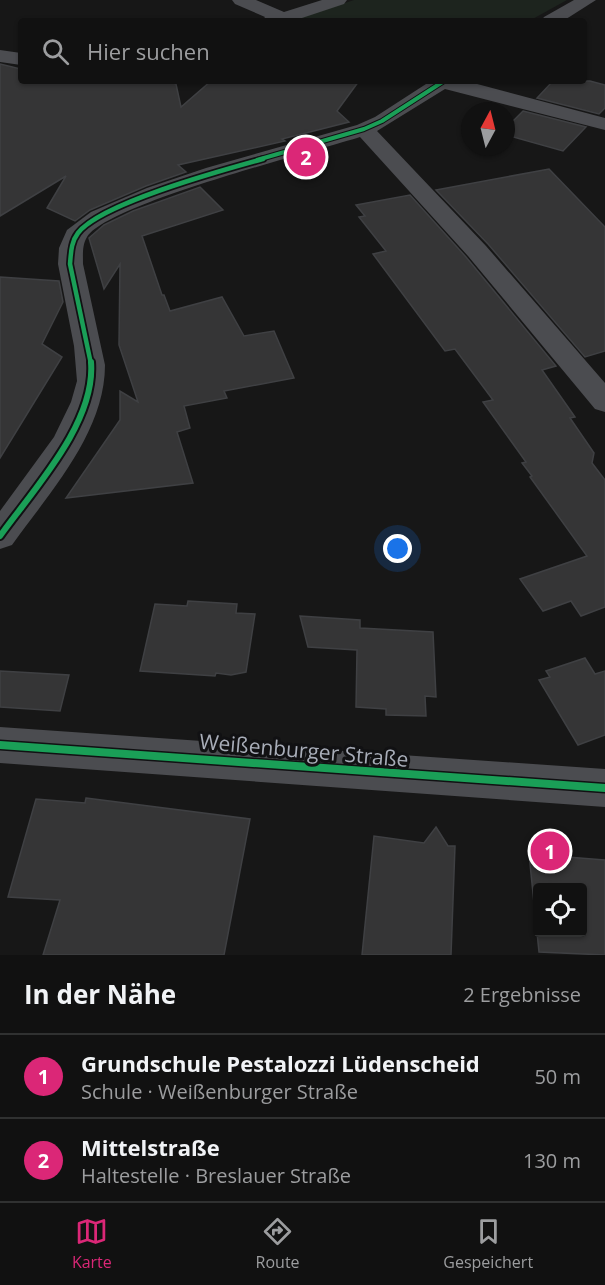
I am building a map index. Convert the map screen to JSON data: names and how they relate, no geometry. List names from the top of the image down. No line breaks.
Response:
{"streets":{"street":["Weißenburger Straße"]},"north":"top","page":{"search":"Hier suchen","pins":["2","1"],"heading":["In der Nähe","2 Ergebnisse"],"list":[{"mark":"1","name":"Grundschule Pestalozzi Lüdenscheid","note":"Schule · Weißenburger Straße","value":"50 m"},{"mark":"2","name":"Mittelstraße","note":"Haltestelle · Breslauer Straße","value":"130 m"}],"nav":["Karte","Route","Gespeichert"]}}
